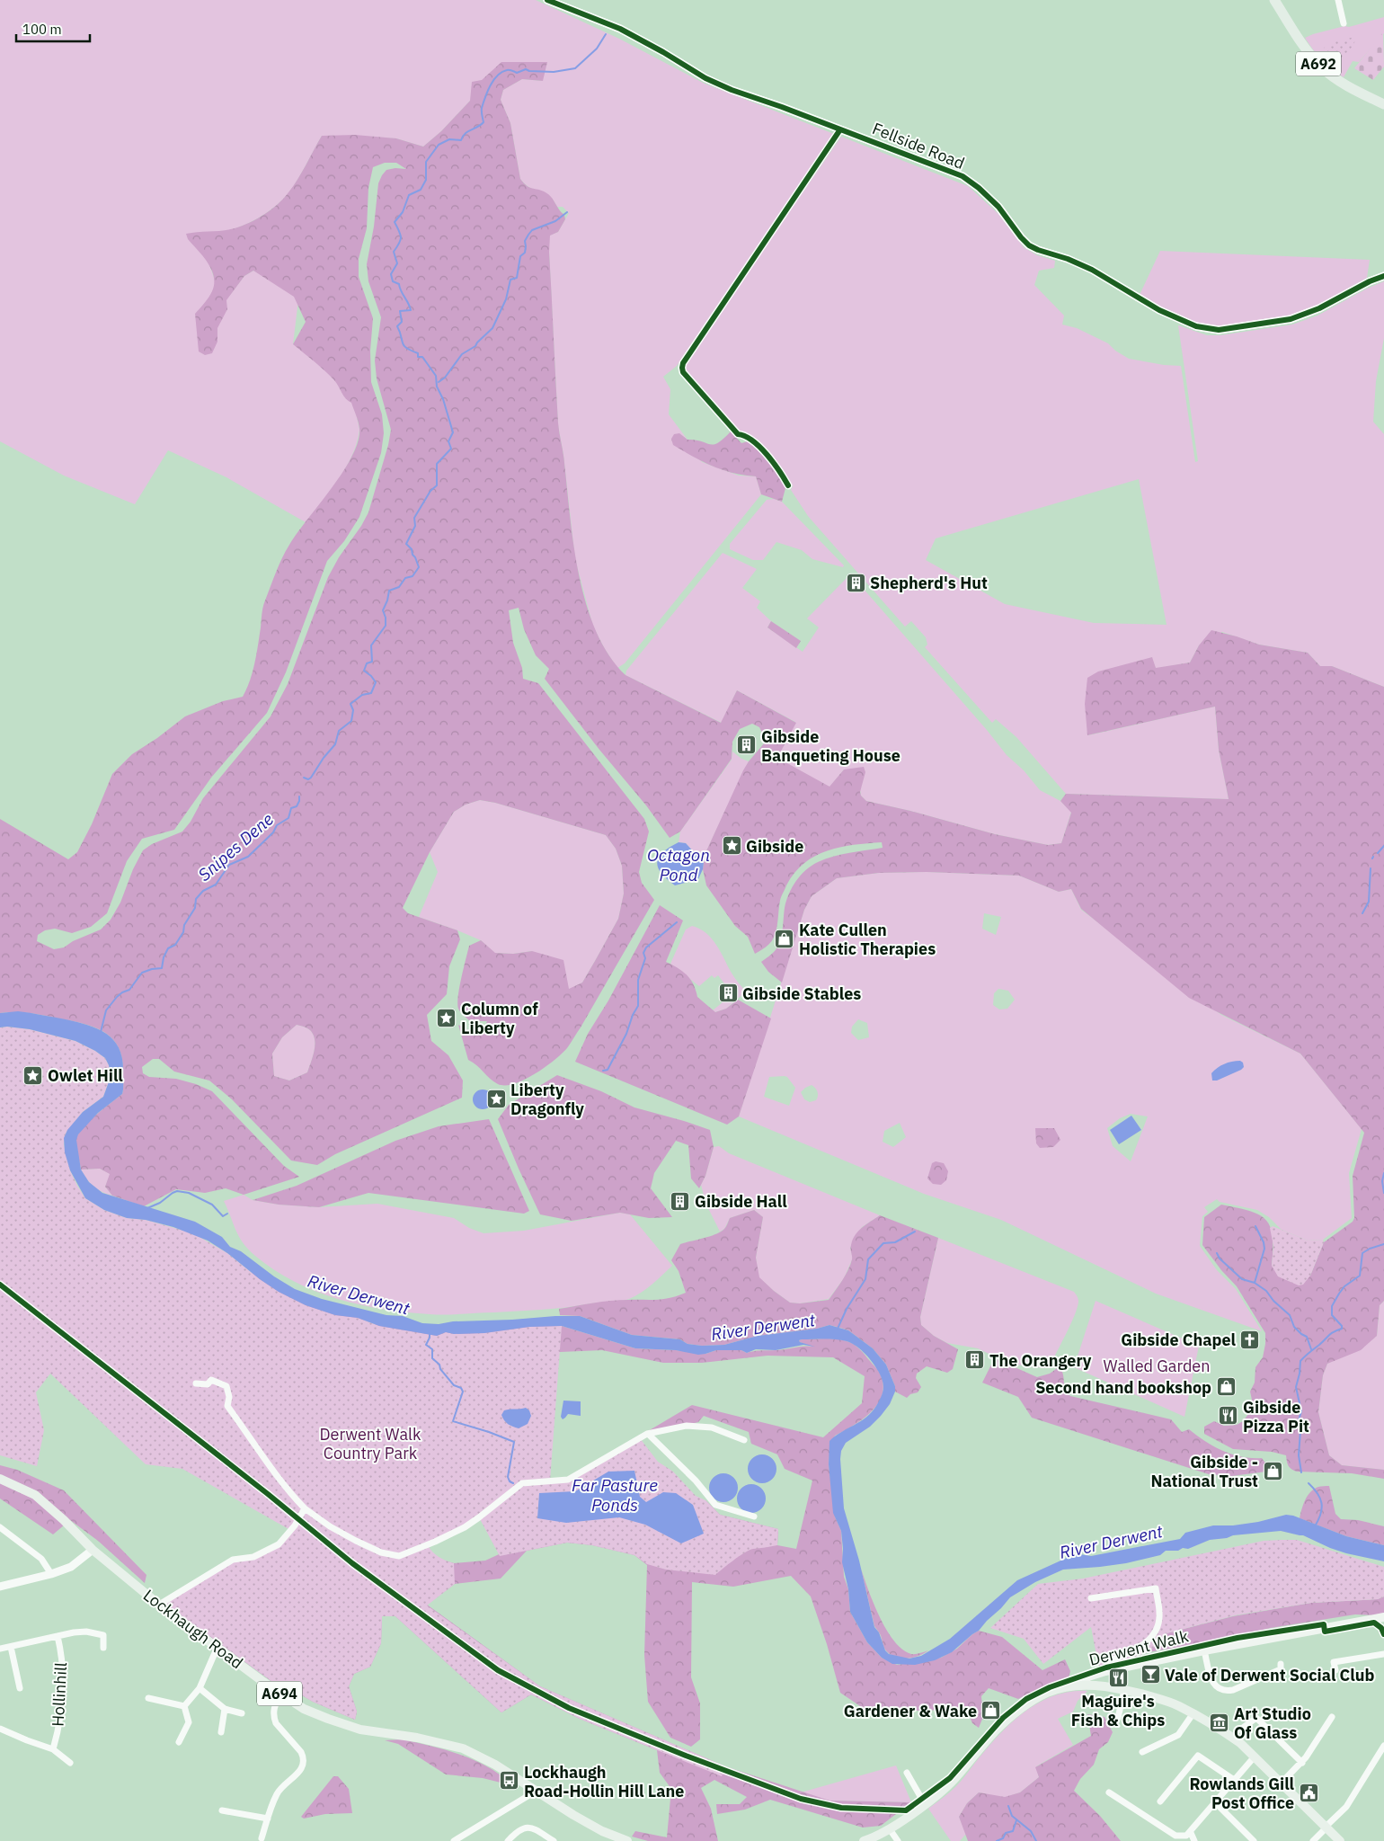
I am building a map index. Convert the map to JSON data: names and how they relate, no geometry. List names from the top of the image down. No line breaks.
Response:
{"streets":{"highway":["A692"],"main road":["Lockhaugh Road","A694"],"street":["Fellside Road","Hollinhill"],"cycle path":["Derwent Walk"]},"crossings":[["Lockhaugh Road","A694"]],"water":["Snipes Dene","Octagon Pond","River Derwent","Far Pasture Ponds"],"parks":["Walled Garden","Derwent Walk Country Park"],"places":{"building":["Shepherd's Hut","Gibside Banqueting House","Gibside Stables","Gibside Hall","The Orangery"],"place":["Gibside","Column of Liberty","Owlet Hill","Liberty Dragonfly"],"shop":["Kate Cullen Holistic Therapies","Second hand bookshop","Gibside - National Trust","Gardener & Wake"],"church":["Gibside Chapel"],"restaurant":["Gibside Pizza Pit","Maguire's Fish & Chips"],"bar":["Vale of Derwent Social Club"],"museum":["Art Studio Of Glass"],"bus stop":["Lockhaugh Road-Hollin Hill Lane"],"public building":["Rowlands Gill Post Office"]},"scale_bar":"100 m"}
